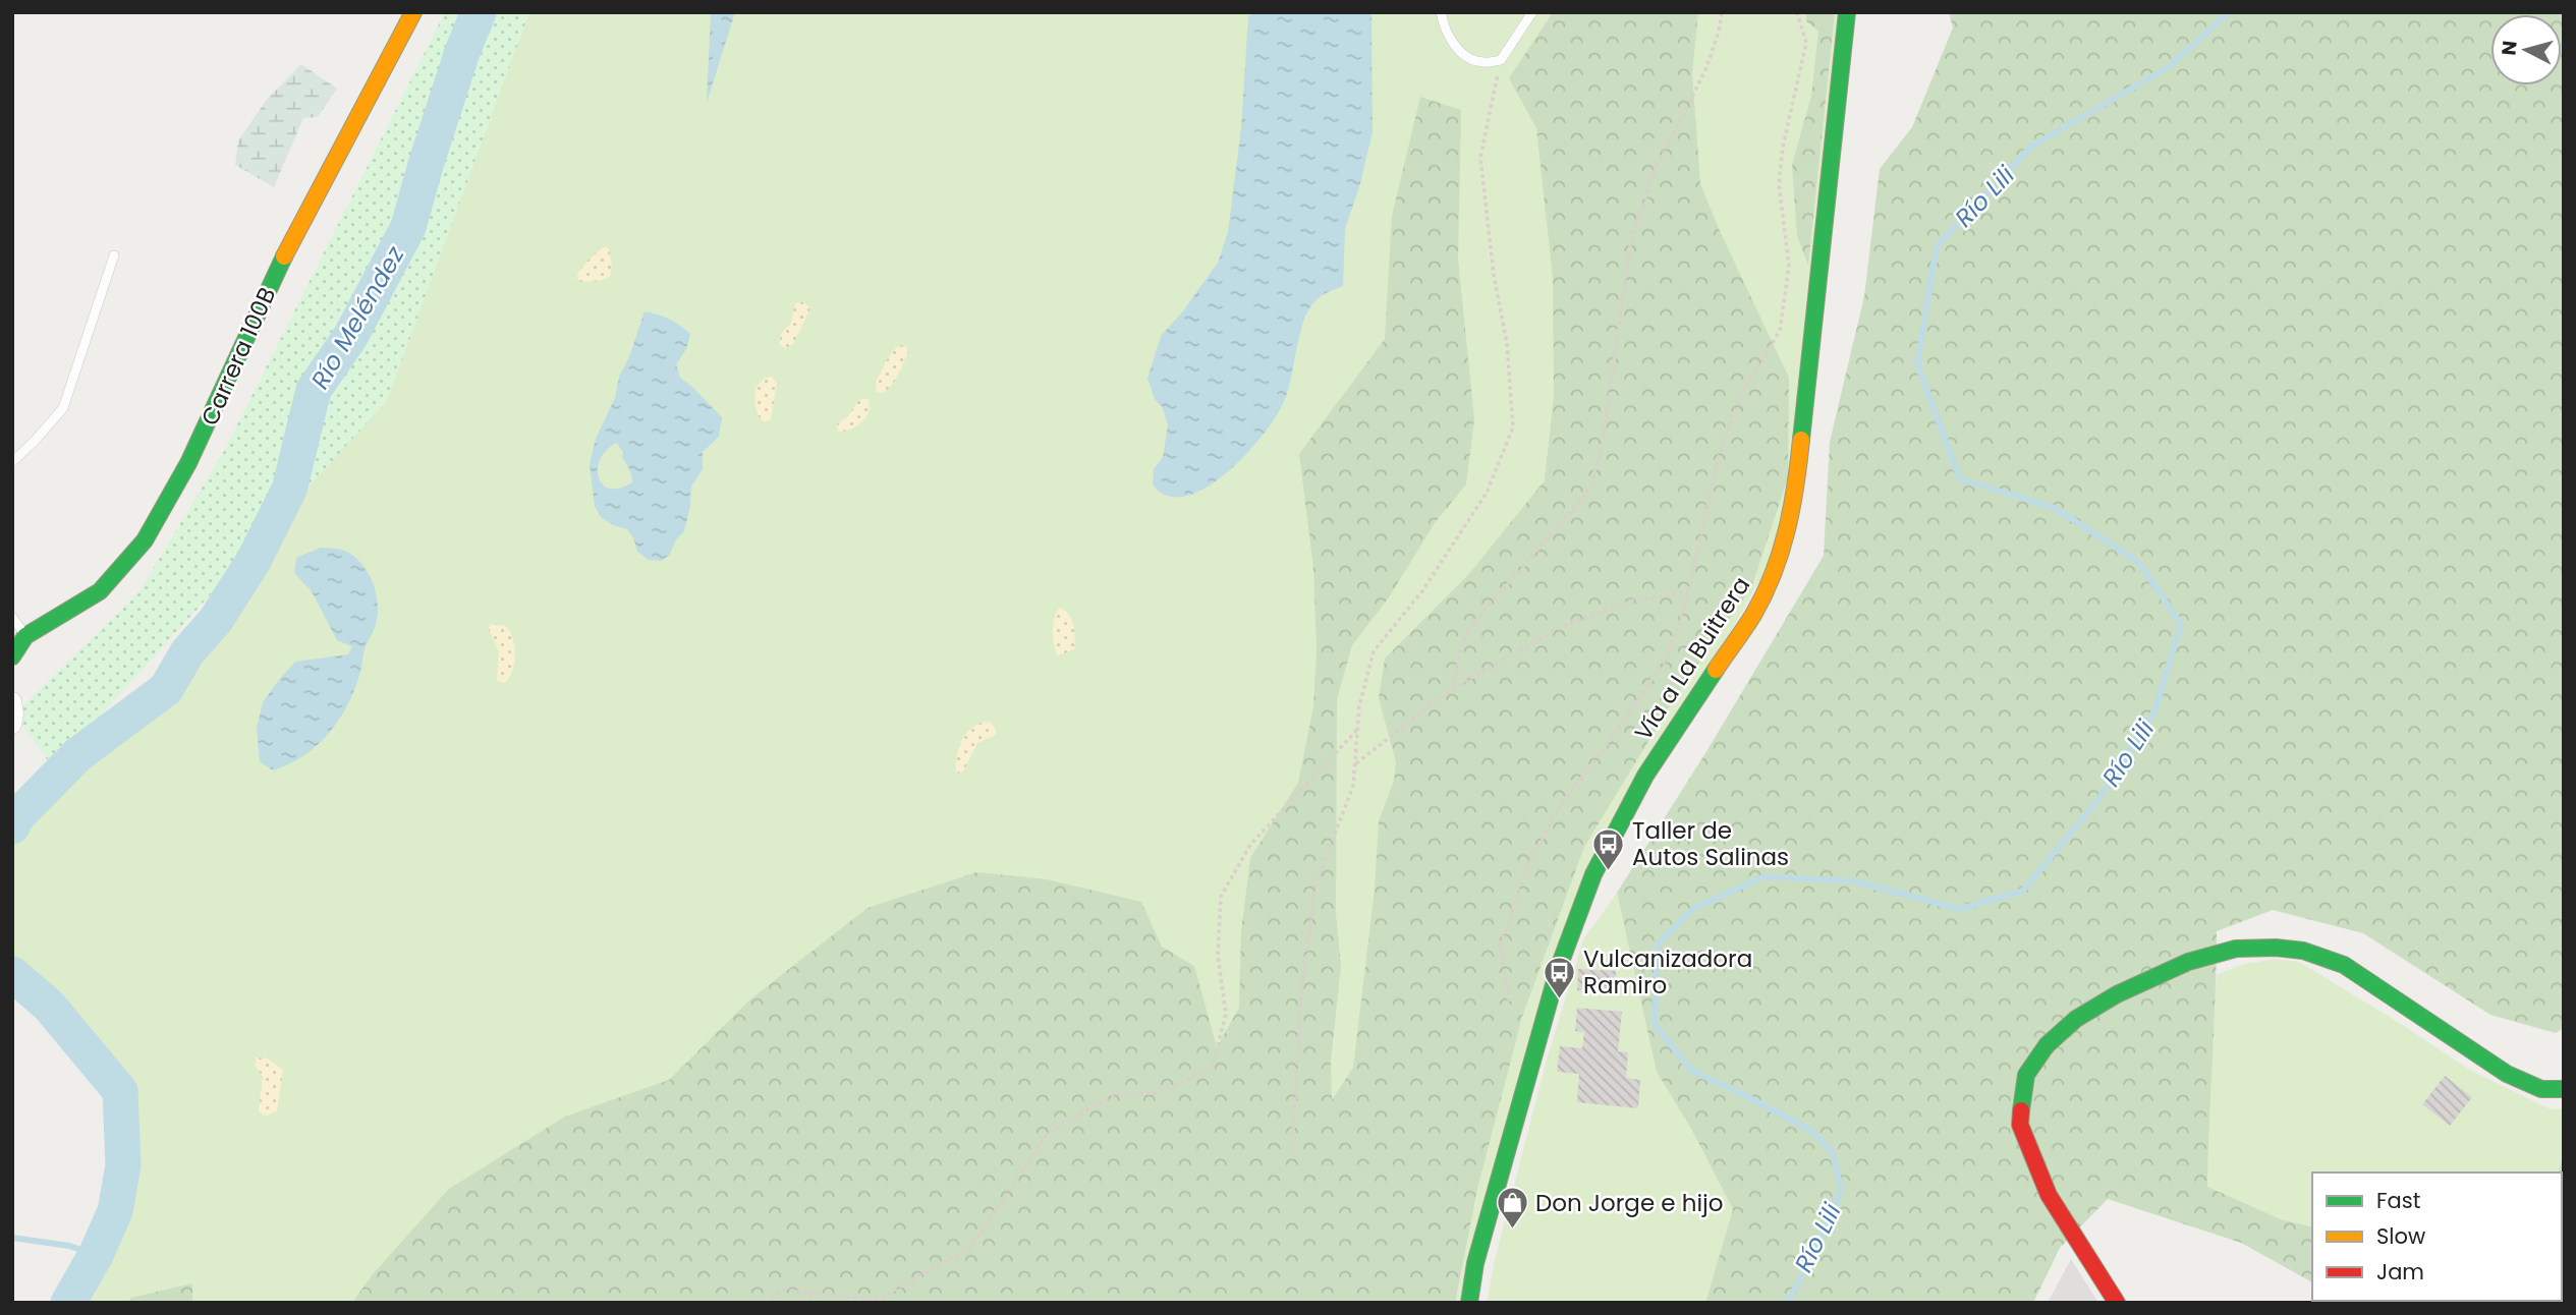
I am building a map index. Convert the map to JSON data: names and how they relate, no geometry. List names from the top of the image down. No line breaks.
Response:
{"streets":{"street":["Carrera 100B","Vía a La Buitrera"]},"water":["Río Lili","Río Meléndez"],"places":{"bus stop":["Taller de Autos Salinas","Vulcanizadora Ramiro"],"shop":["Don Jorge e hijo"]},"legend":["Fast","Slow","Jam"],"north":"left"}
